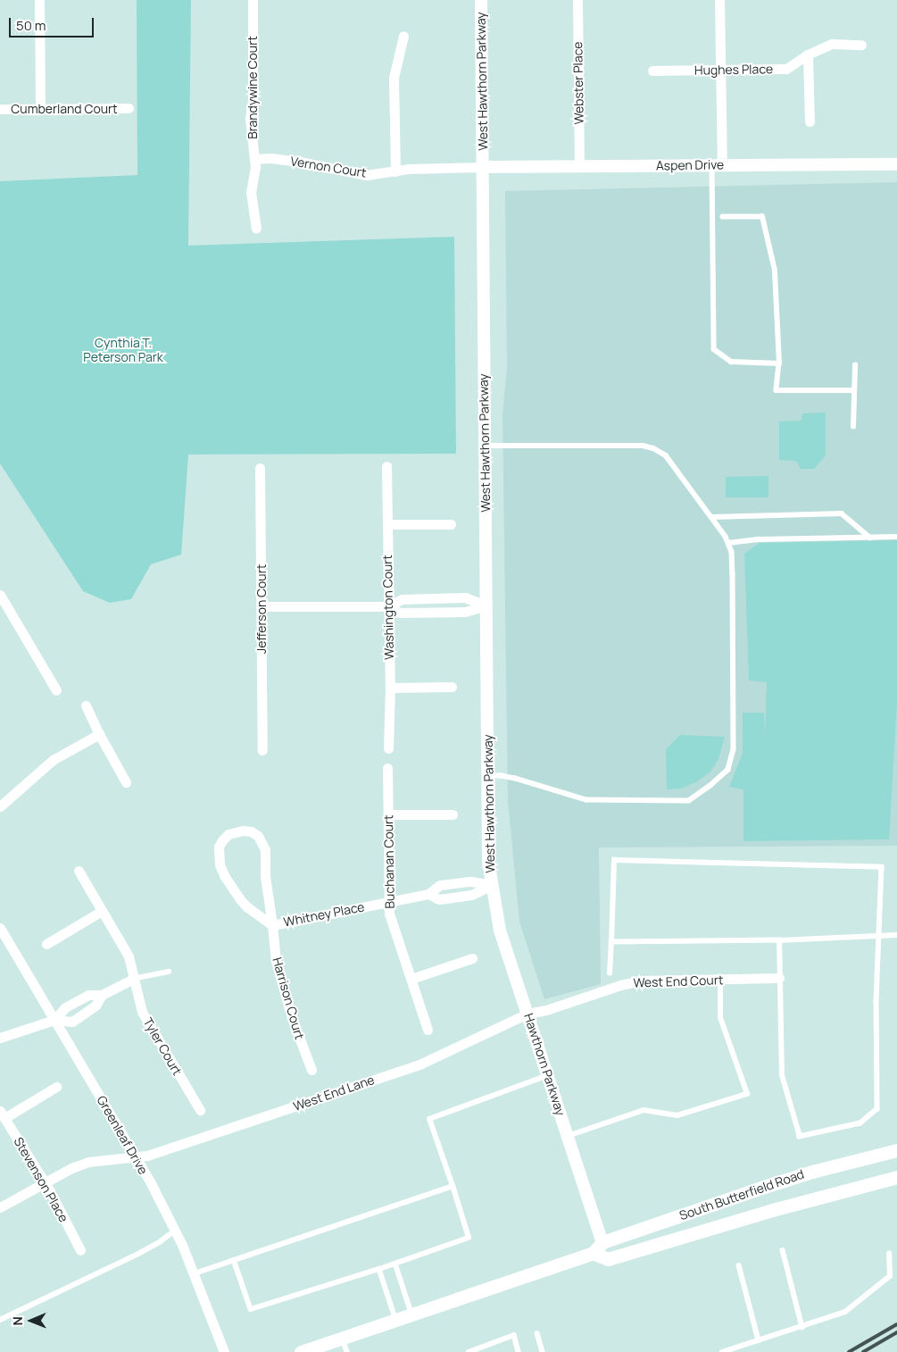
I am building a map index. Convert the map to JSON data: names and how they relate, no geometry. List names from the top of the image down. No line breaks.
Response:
{"streets":{"main road":["South Butterfield Road"],"street":["Hughes Place","West Hawthorn Parkway","Webster Place","Brandywine Court","Cumberland Court","Aspen Drive","Vernon Court","Washington Court","Jefferson Court","Buchanan Court","Whitney Place","West End Court","Harrison Court","Tyler Court","Hawthorn Parkway","West End Lane","Greenleaf Drive","Stevenson Place"]},"crossings":[["West Hawthorn Parkway","Aspen Drive"],["West Hawthorn Parkway","Vernon Court"],["West Hawthorn Parkway","Whitney Place"],["West Hawthorn Parkway","Hawthorn Parkway"],["Webster Place","Aspen Drive"],["Brandywine Court","Vernon Court"],["Aspen Drive","Vernon Court"],["Buchanan Court","Whitney Place"],["Whitney Place","Harrison Court"],["Whitney Place","Hawthorn Parkway"],["West End Court","Hawthorn Parkway"],["West End Court","West End Lane"],["Hawthorn Parkway","West End Lane"],["Hawthorn Parkway","South Butterfield Road"],["West End Lane","Greenleaf Drive"],["West End Lane","Stevenson Place"]],"parks":["Cynthia T. Peterson Park"],"scale_bar":"50 m","north":"left"}
